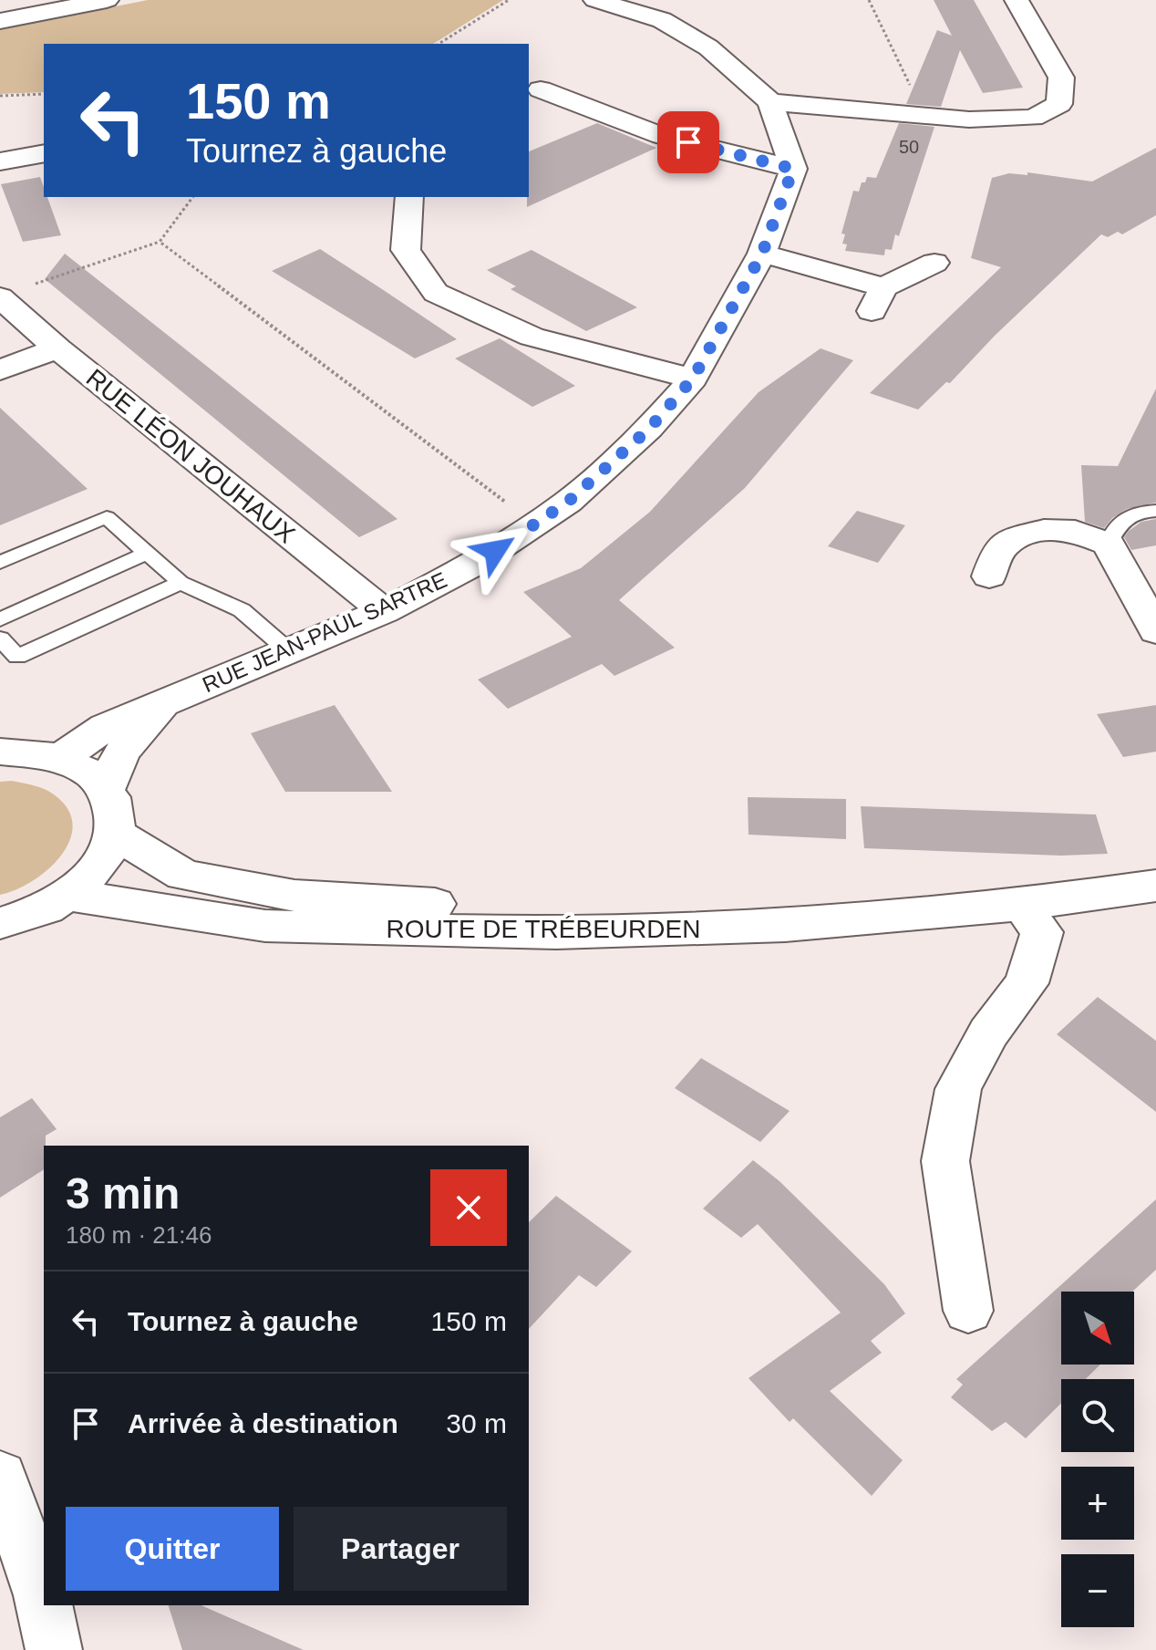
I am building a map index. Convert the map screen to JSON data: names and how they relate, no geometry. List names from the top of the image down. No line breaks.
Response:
{"streets":{"street":["RUE LÉON JOUHAUX","RUE JEAN-PAUL SARTRE","ROUTE DE TRÉBEURDEN"]},"crossings":[["RUE LÉON JOUHAUX","RUE JEAN-PAUL SARTRE"]],"house_numbers":["50"],"north":"bottom right","page":{"turn":["150 m","Tournez à gauche"],"heading":["3 min","180 m · 21:46"],"list":[{"name":"Tournez à gauche","value":"150 m"},{"name":"Arrivée à destination","value":"30 m"}],"map_buttons":["+","−"],"buttons":["Quitter","Partager"]}}
